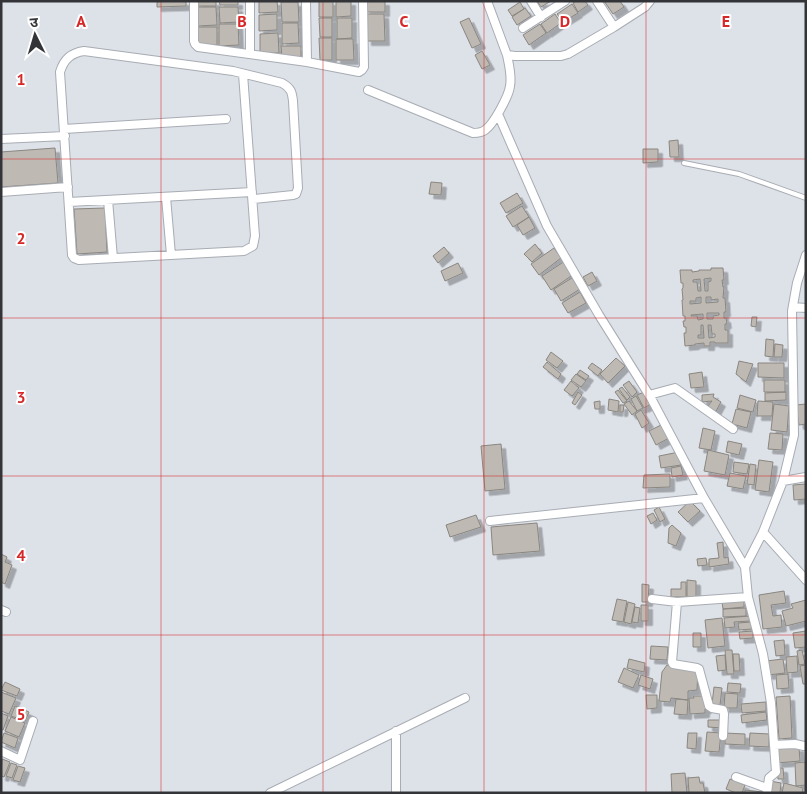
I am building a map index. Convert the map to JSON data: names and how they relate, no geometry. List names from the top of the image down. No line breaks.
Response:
{"north":"top","grid":{"columns":["A","B","C","D","E"],"rows":["1","2","3","4","5"]}}
